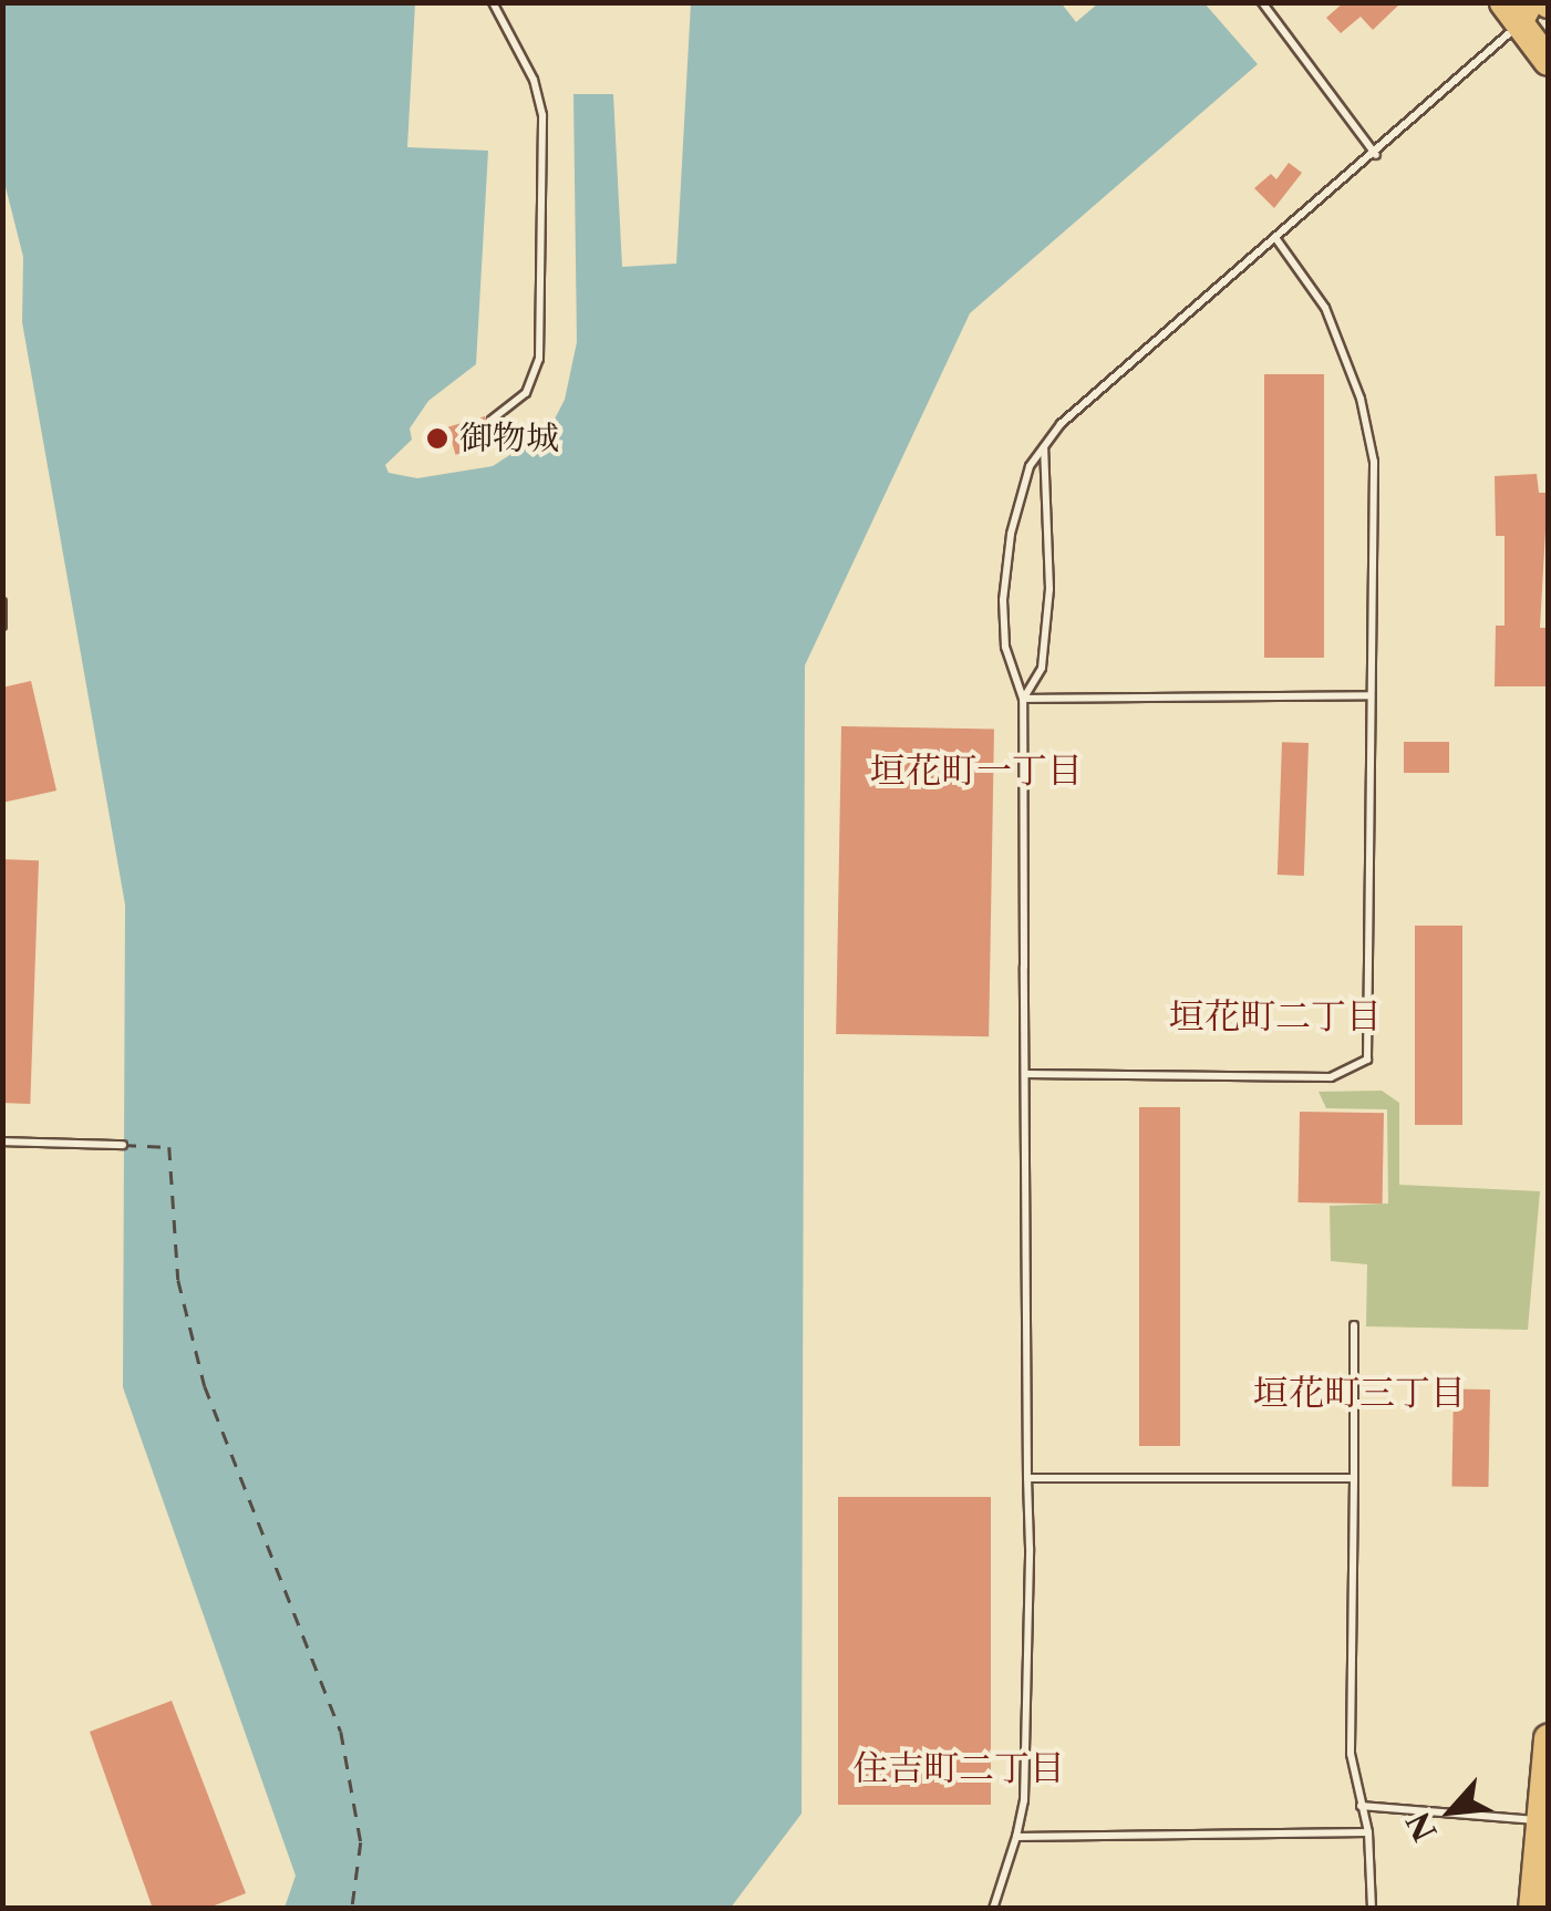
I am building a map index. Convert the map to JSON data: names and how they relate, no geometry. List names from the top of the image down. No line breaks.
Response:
{"districts":["垣花町一丁目","垣花町二丁目","垣花町三丁目","住吉町二丁目"],"places":["御物城"],"north":"bottom left"}
